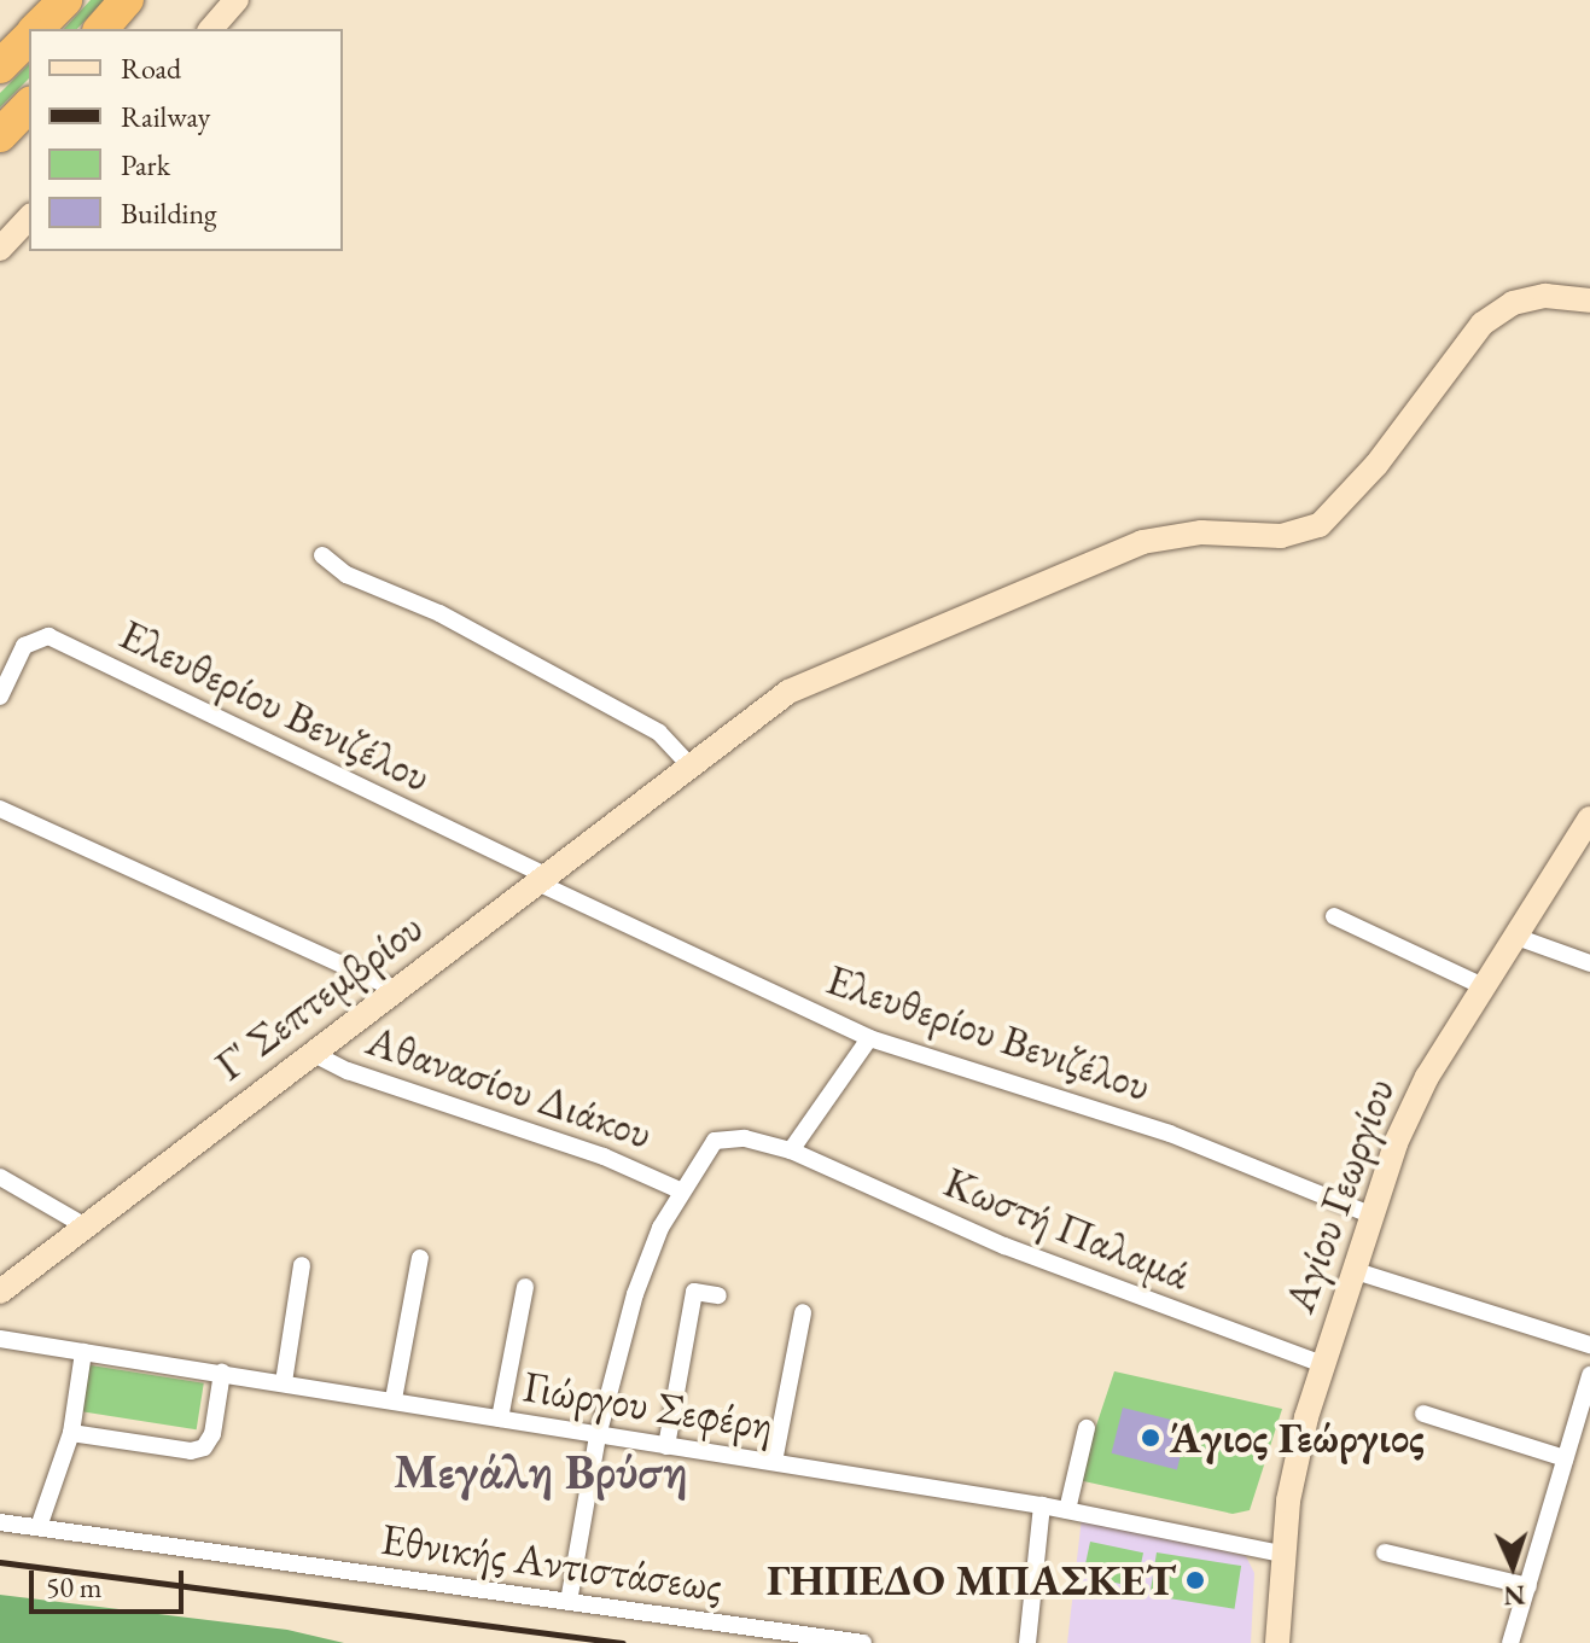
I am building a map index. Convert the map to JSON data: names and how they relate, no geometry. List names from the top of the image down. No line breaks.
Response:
{"streets":{"street":["Ελευθερίου Βενιζέλου","Γ' Σεπτεμβρίου","Αθανασίου Διάκου","Αγίου Γεωργίου","Κωστή Παλαμά","Γιώργου Σεφέρη","Εθνικής Αντιστάσεως"]},"crossings":[["Ελευθερίου Βενιζέλου","Γ' Σεπτεμβρίου"],["Ελευθερίου Βενιζέλου","Αγίου Γεωργίου"],["Γ' Σεπτεμβρίου","Αθανασίου Διάκου"],["Αθανασίου Διάκου","Κωστή Παλαμά"],["Αγίου Γεωργίου","Κωστή Παλαμά"],["Αγίου Γεωργίου","Γιώργου Σεφέρη"]],"districts":["Μεγάλη Βρύση"],"places":["Άγιος Γεώργιος","ΓΗΠΕΔΟ ΜΠΑΣΚΕΤ"],"legend":["Road","Railway","Park","Building"],"scale_bar":"50 m","north":"bottom"}
